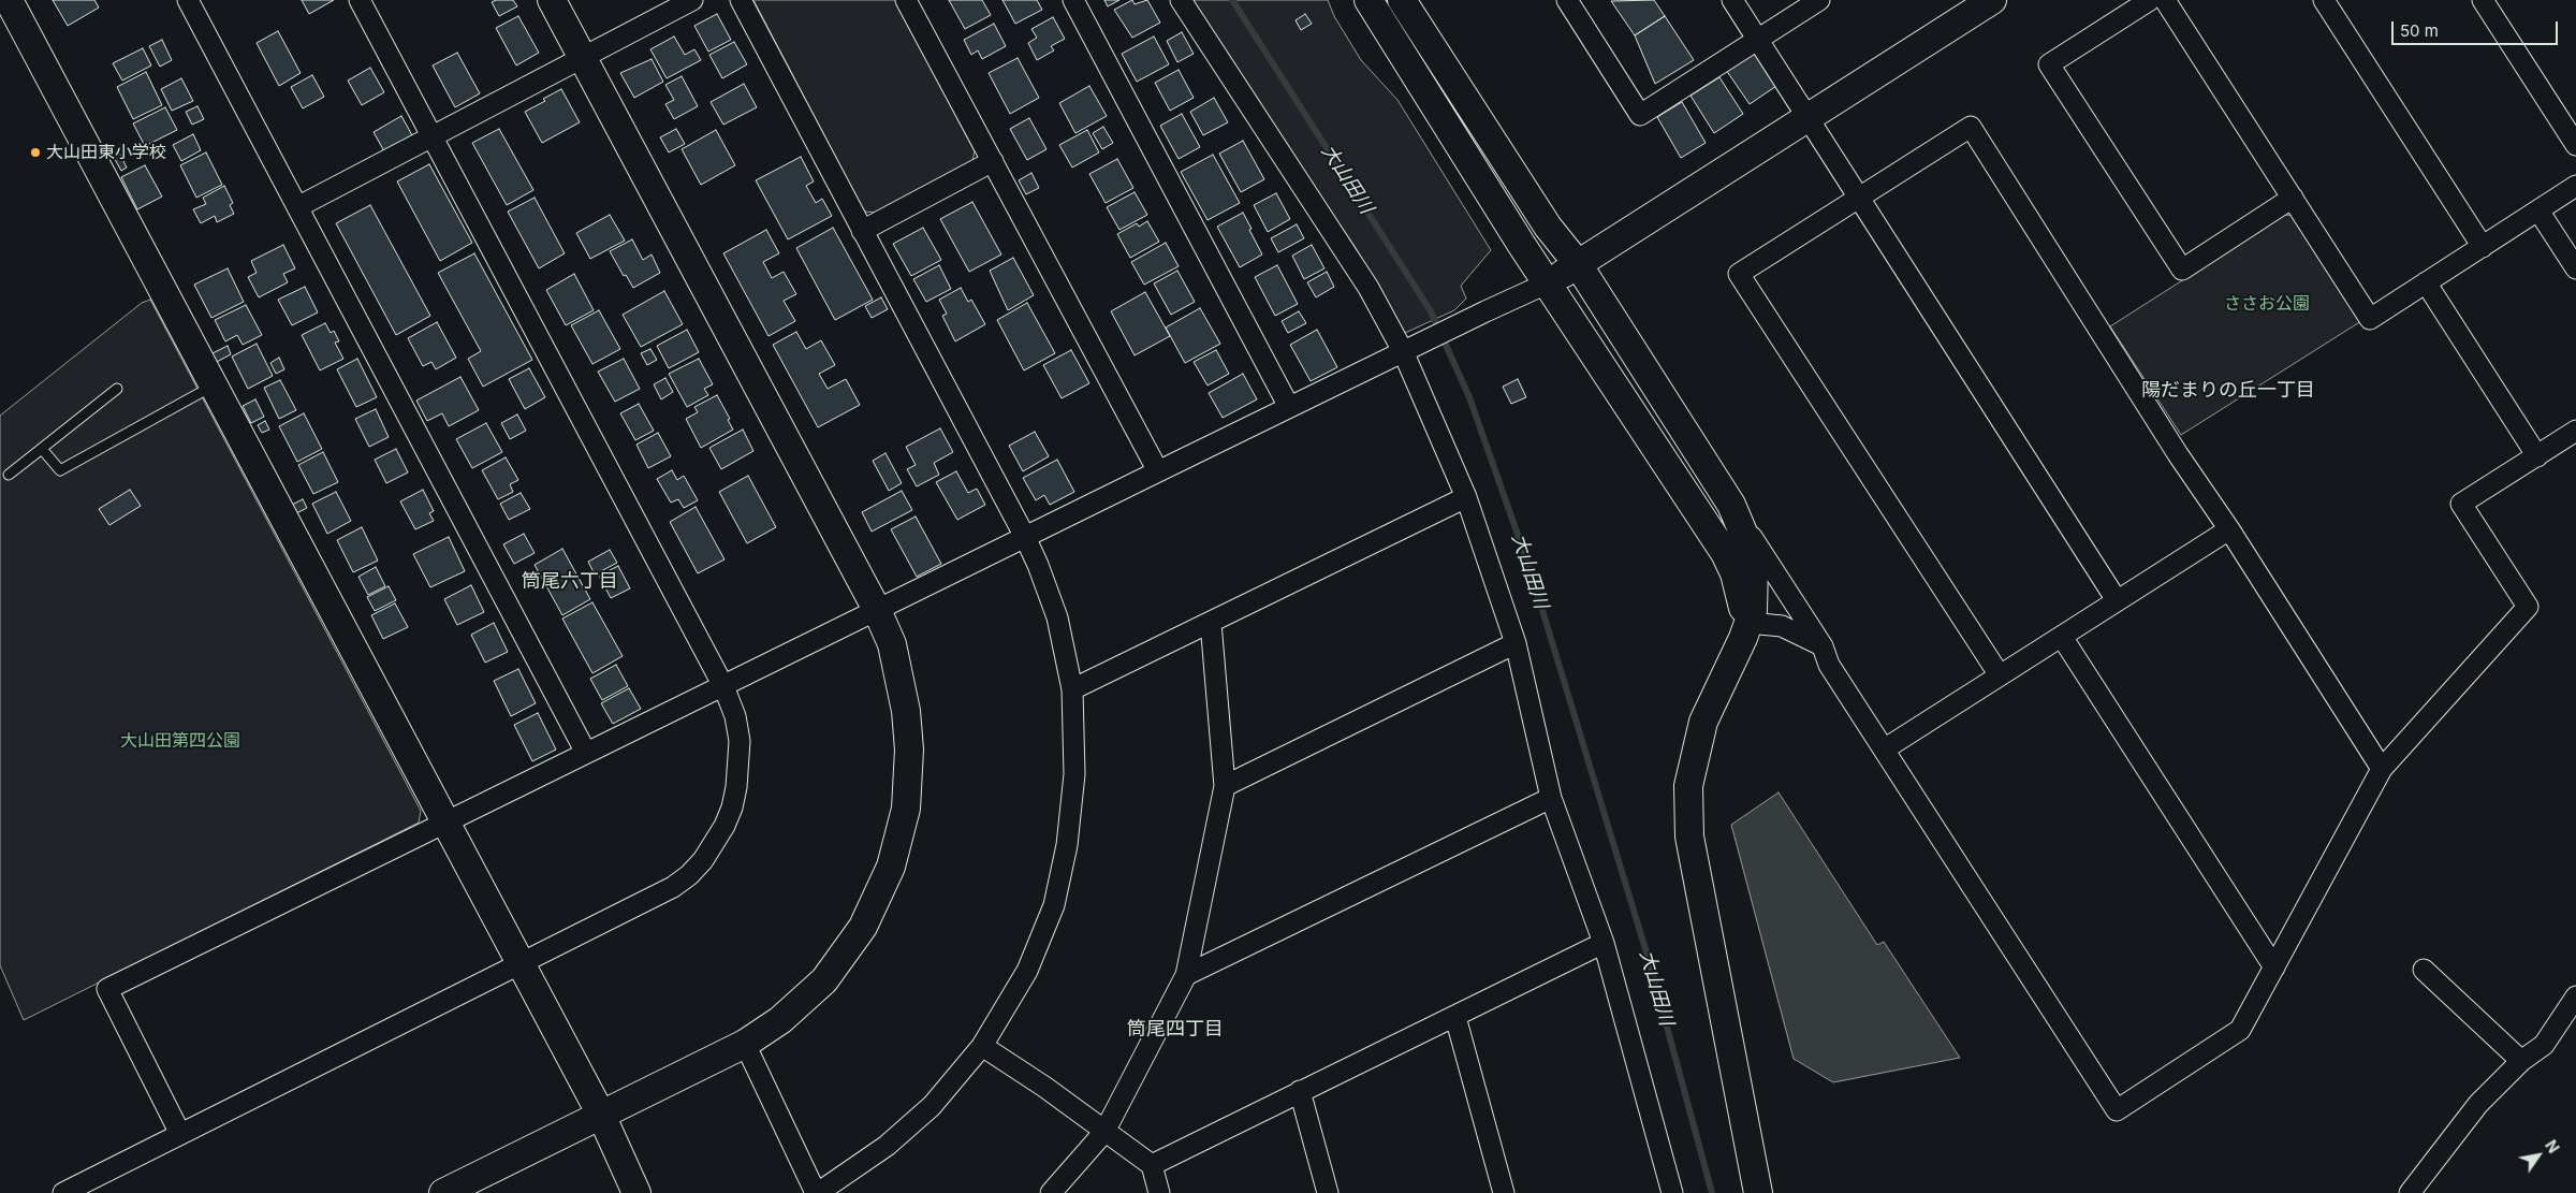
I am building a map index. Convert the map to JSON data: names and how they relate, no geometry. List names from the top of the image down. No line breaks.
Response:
{"districts":["陽だまりの丘一丁目","筒尾六丁目","筒尾四丁目"],"water":["大山田川"],"parks":["ささお公園","大山田第四公園"],"places":["大山田東小学校"],"scale_bar":"50 m","north":"top right"}
